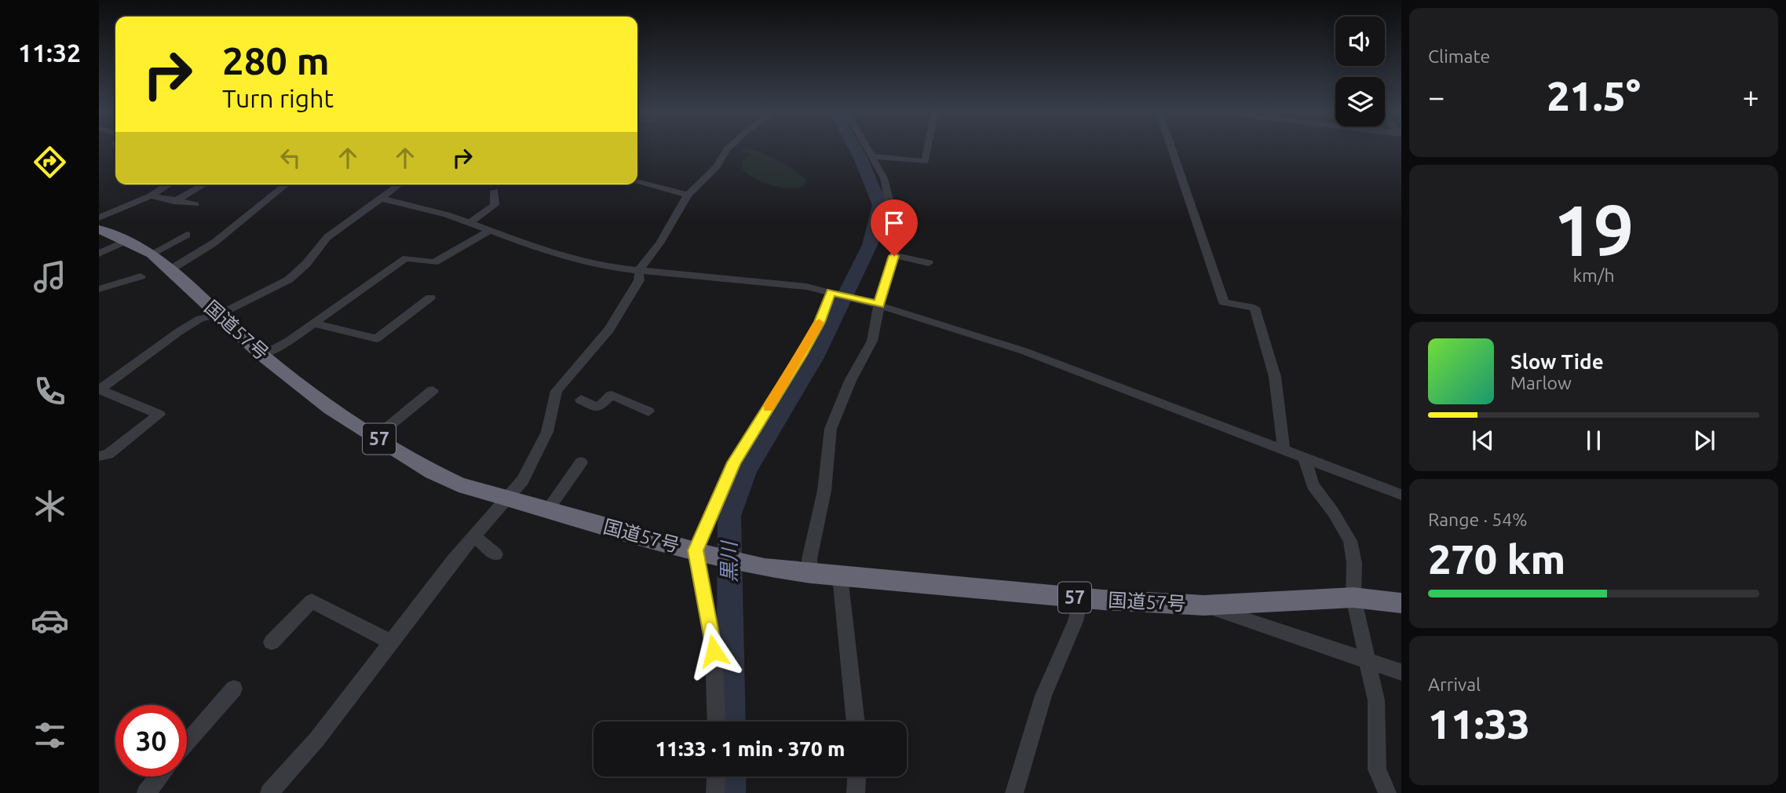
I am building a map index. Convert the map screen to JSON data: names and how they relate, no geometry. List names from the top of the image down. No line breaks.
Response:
{"streets":{"highway":["国道57号","57"]},"water":["黒川"],"page":{"tabs":"11:32","tile":["Climate",["19","km/h"],["Range · 54%","270 km"],["Arrival","11:33"]],"turn":["280 m","Turn right"],"heat":["−","21.5°","+"],"song":["Slow Tide","Marlow"],"limit":"30","trip":"11:33 · 1 min · 370 m"}}
